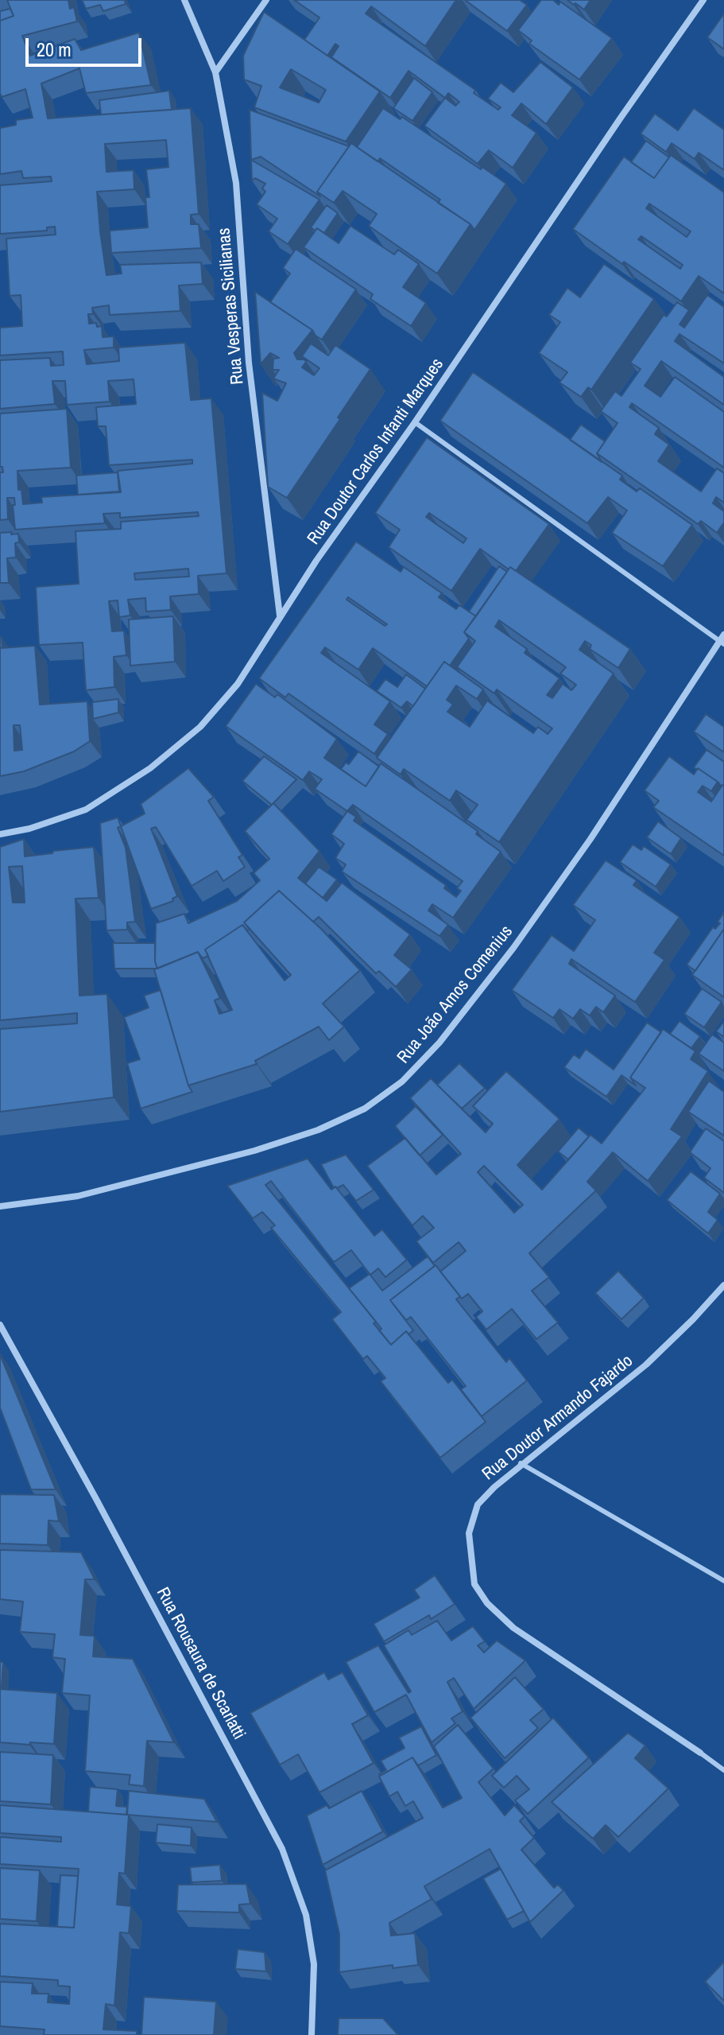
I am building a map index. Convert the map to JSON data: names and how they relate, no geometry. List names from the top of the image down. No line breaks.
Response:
{"streets":{"street":["Rua Vesperas Sicilianas","Rua Doutor Carlos Infanti Marques","Rua João Amos Comenius","Rua Doutor Armando Fajardo","Rua Rousaura de Scarlatti"]},"crossings":[["Rua Vesperas Sicilianas","Rua Doutor Carlos Infanti Marques"]],"scale_bar":"20 m"}
